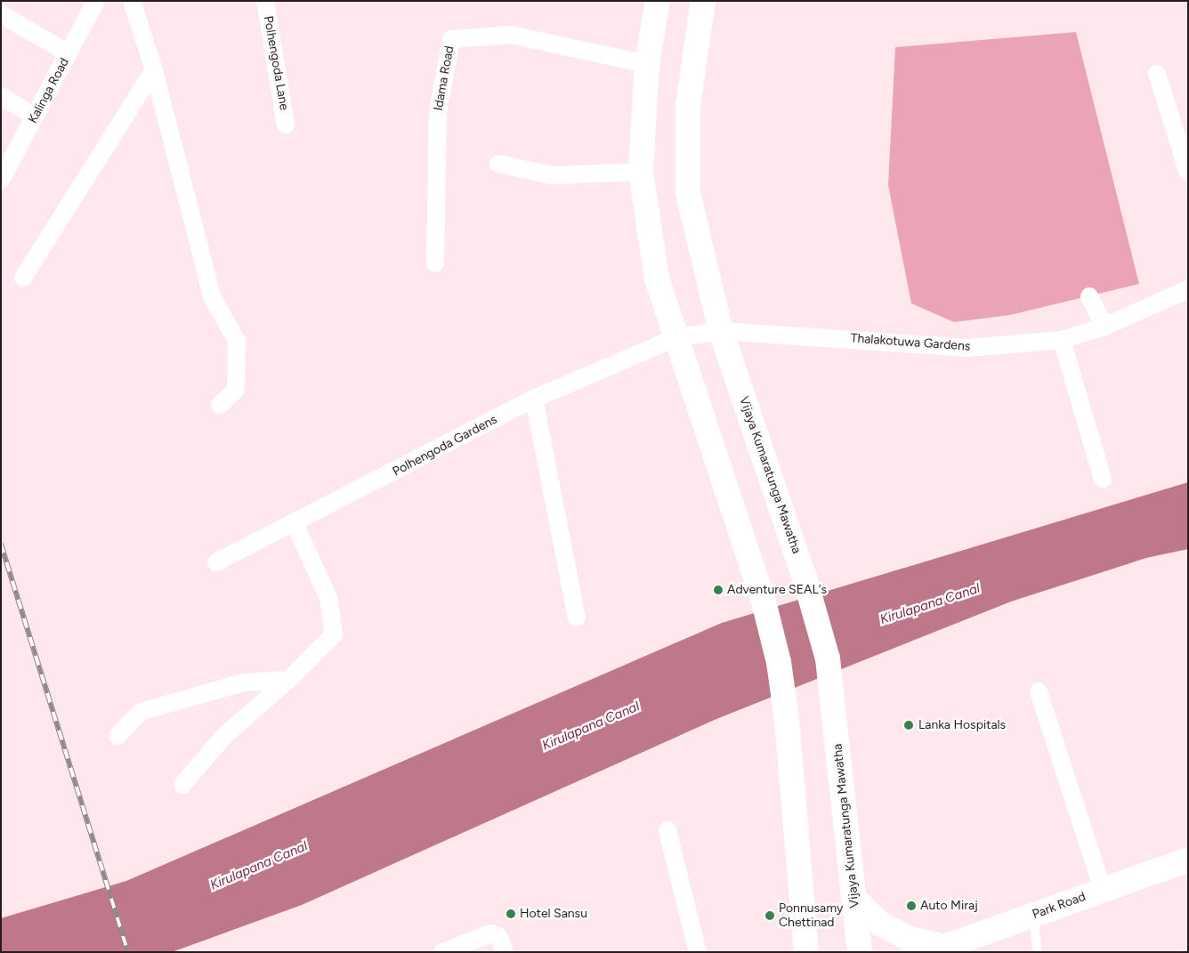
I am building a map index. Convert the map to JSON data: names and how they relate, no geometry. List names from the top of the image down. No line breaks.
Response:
{"streets":{"main road":["Vijaya Kumaratunga Mawatha","Park Road"],"street":["Polhengoda Lane","Idama Road","Kalinga Road","Thalakotuwa Gardens","Polhengoda Gardens"]},"crossings":[["Thalakotuwa Gardens","Polhengoda Gardens"],["Thalakotuwa Gardens","Vijaya Kumaratunga Mawatha"]],"water":["Kirulapana Canal"],"places":["Adventure SEAL's","Lanka Hospitals","Auto Miraj","Hotel Sansu","Ponnusamy Chettinad"]}
